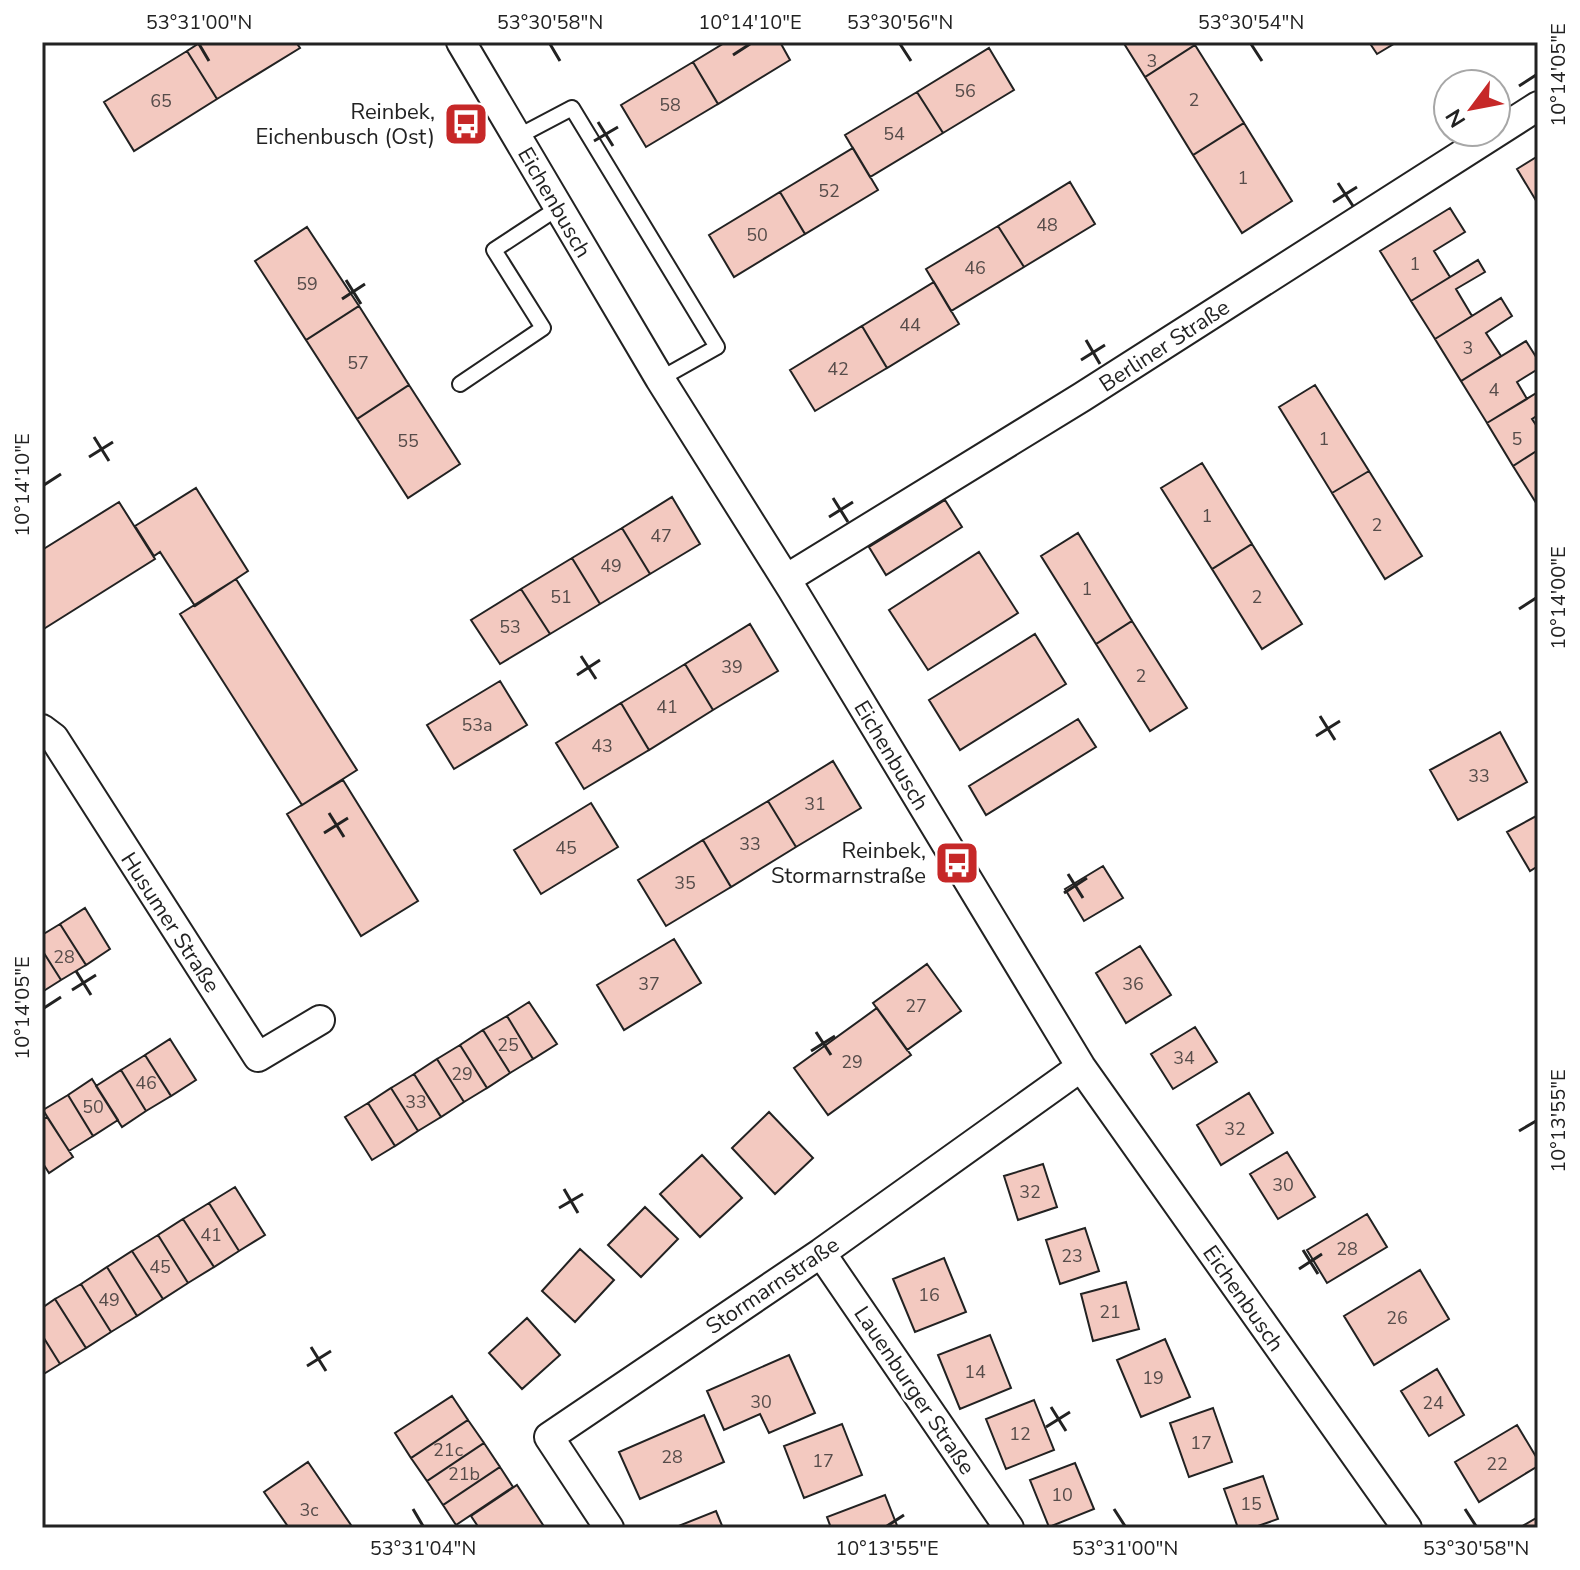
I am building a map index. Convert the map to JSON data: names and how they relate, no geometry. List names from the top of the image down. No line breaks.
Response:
{"streets":{"street":["Eichenbusch","Berliner Straße","Husumer Straße","Stormarnstraße","Lauenburger Straße"]},"crossings":[["Eichenbusch","Berliner Straße"],["Eichenbusch","Stormarnstraße"],["Stormarnstraße","Lauenburger Straße"]],"places":{"bus stop":["Reinbek, Eichenbusch (Ost)","Reinbek, Stormarnstraße"]},"house_numbers":["3","56","2","65","58","54","1","52","48","50","1","46","59","44","3","57","42","4","1","5","55","1","2","47","49","1","51","2","53","39","2","41","53a","43","33","31","33","45","35","28","37","36","27","25","34","29","29","46","33","50","32","30","32","41","28","23","45","16","49","21","26","14","19","30","24","12","17","21c","28","17","22","21b","10","15","3c"],"north":"bottom left","coordinates":["53°31'00\"N","53°30'58\"N","10°14'10\"E","53°30'56\"N","53°30'54\"N","10°14'05\"E","10°14'00\"E","10°13'55\"E","53°31'04\"N"]}
